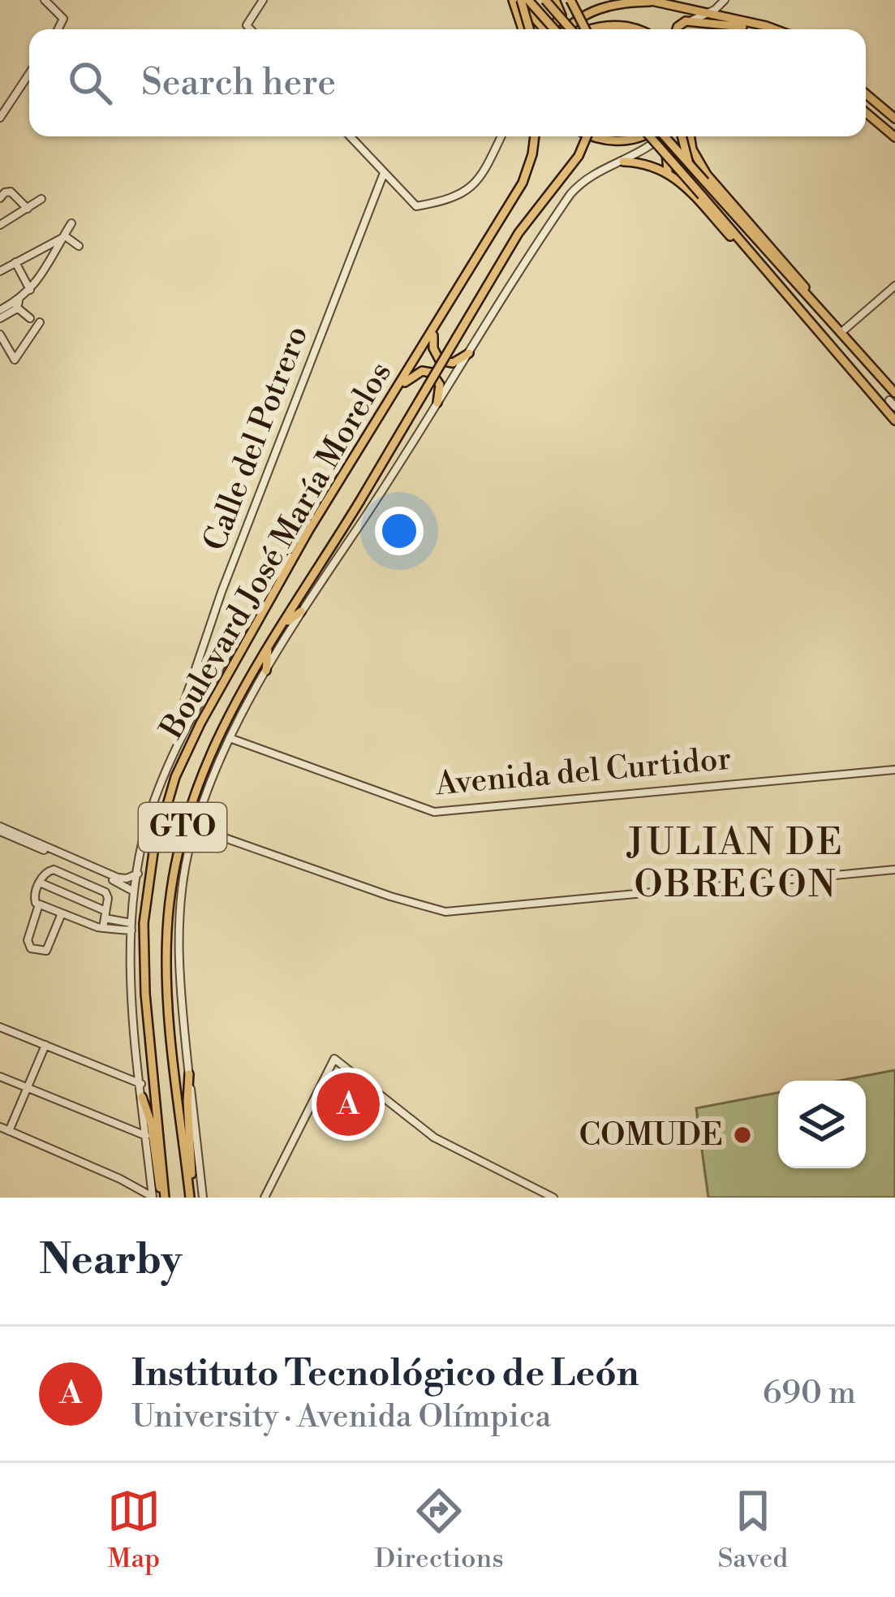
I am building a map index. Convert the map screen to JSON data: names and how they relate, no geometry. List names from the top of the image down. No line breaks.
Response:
{"streets":{"main road":["Boulevard José María Morelos","GTO"],"street":["Calle del Potrero","Avenida del Curtidor"]},"districts":["JULIAN DE OBREGON"],"places":["COMUDE"],"page":{"search":"Search here","pins":"A","heading":"Nearby","list":[{"mark":"A","name":"Instituto Tecnológico de León","note":"University · Avenida Olímpica","value":"690 m"}],"nav":["Map","Directions","Saved"]}}
